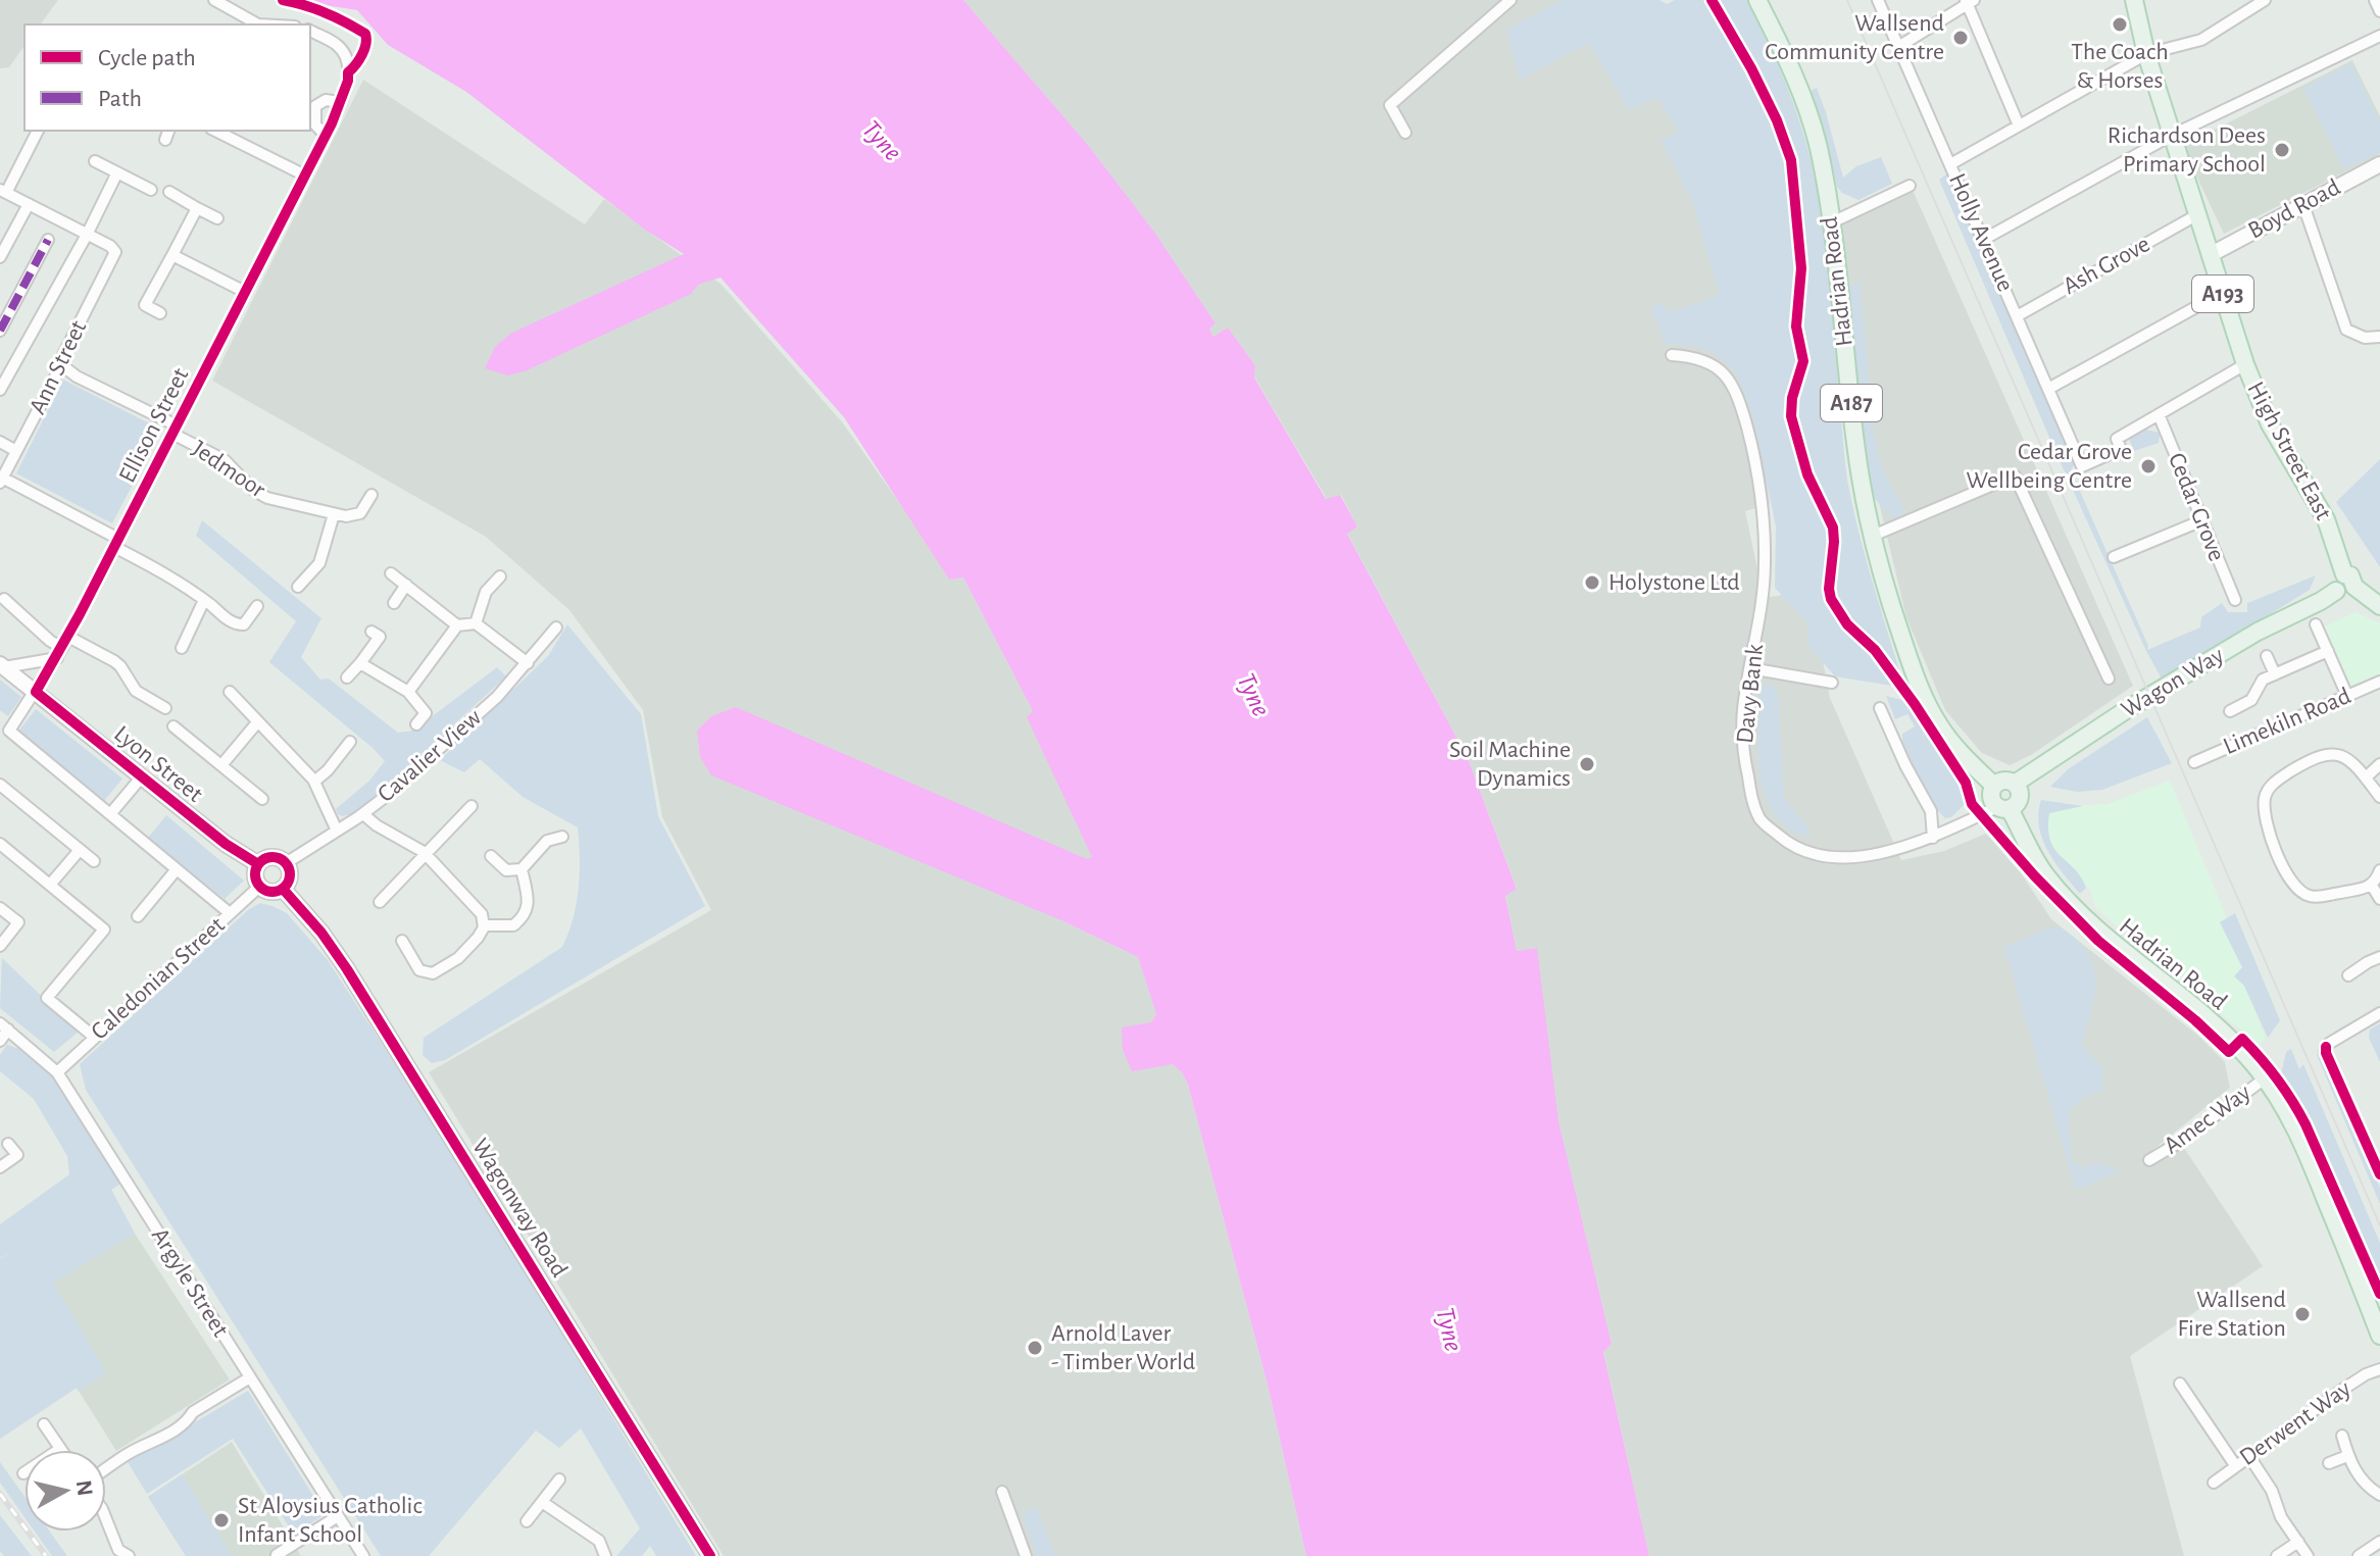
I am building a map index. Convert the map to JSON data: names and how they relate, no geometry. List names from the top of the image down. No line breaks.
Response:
{"streets":{"main road":["Boyd Road","Hadrian Road","A193","A187","High Street East","Wagon Way","Lyon Street","Wagonway Road"],"street":["Holly Avenue","Ash Grove","Ann Street","Ellison Street","Jedmoor","Cedar Grove","Davy Bank","Limekiln Road","Cavalier View","Caledonian Street","Amec Way","Argyle Street","Derwent Way"]},"crossings":[["Boyd Road","High Street East"],["Holly Avenue","Ash Grove"],["Holly Avenue","Cedar Grove"],["Ash Grove","High Street East"],["Hadrian Road","Wagon Way"],["Hadrian Road","Davy Bank"],["Hadrian Road","Amec Way"],["Ann Street","Jedmoor"],["Ellison Street","Jedmoor"],["Ellison Street","Lyon Street"],["High Street East","Wagon Way"],["Wagon Way","Davy Bank"],["Cavalier View","Lyon Street"],["Cavalier View","Caledonian Street"],["Cavalier View","Wagonway Road"],["Lyon Street","Caledonian Street"],["Lyon Street","Wagonway Road"],["Caledonian Street","Wagonway Road"],["Caledonian Street","Argyle Street"]],"water":["Tyne"],"places":["The Coach & Horses","Wallsend Community Centre","Richardson Dees Primary School","Cedar Grove Wellbeing Centre","Holystone Ltd","Soil Machine Dynamics","Wallsend Fire Station","Arnold Laver - Timber World","St Aloysius Catholic Infant School"],"legend":["Cycle path","Path"],"north":"right"}
